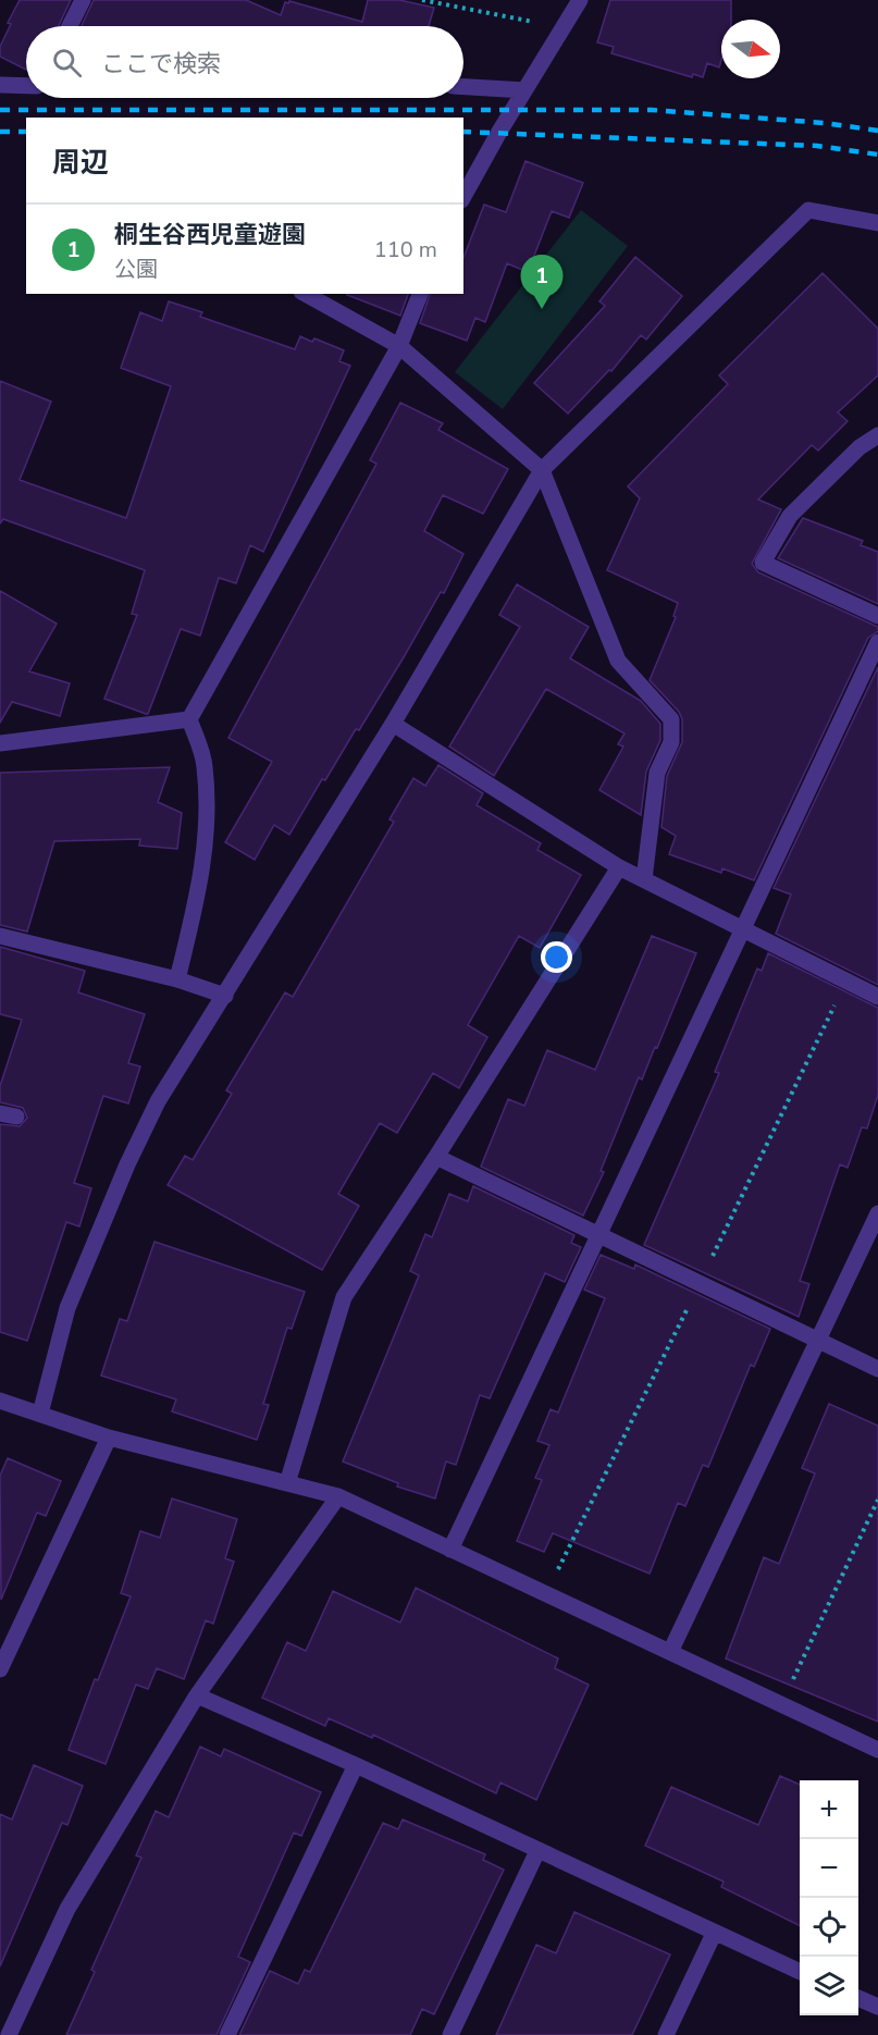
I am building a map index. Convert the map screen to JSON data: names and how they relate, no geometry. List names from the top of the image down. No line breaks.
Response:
{"north":"right","page":{"search":"ここで検索","heading":"周辺","list":[{"mark":"1","name":"桐生谷西児童遊園","note":"公園","value":"110 m"}],"pins":"1","map_buttons":["+","−"]}}
